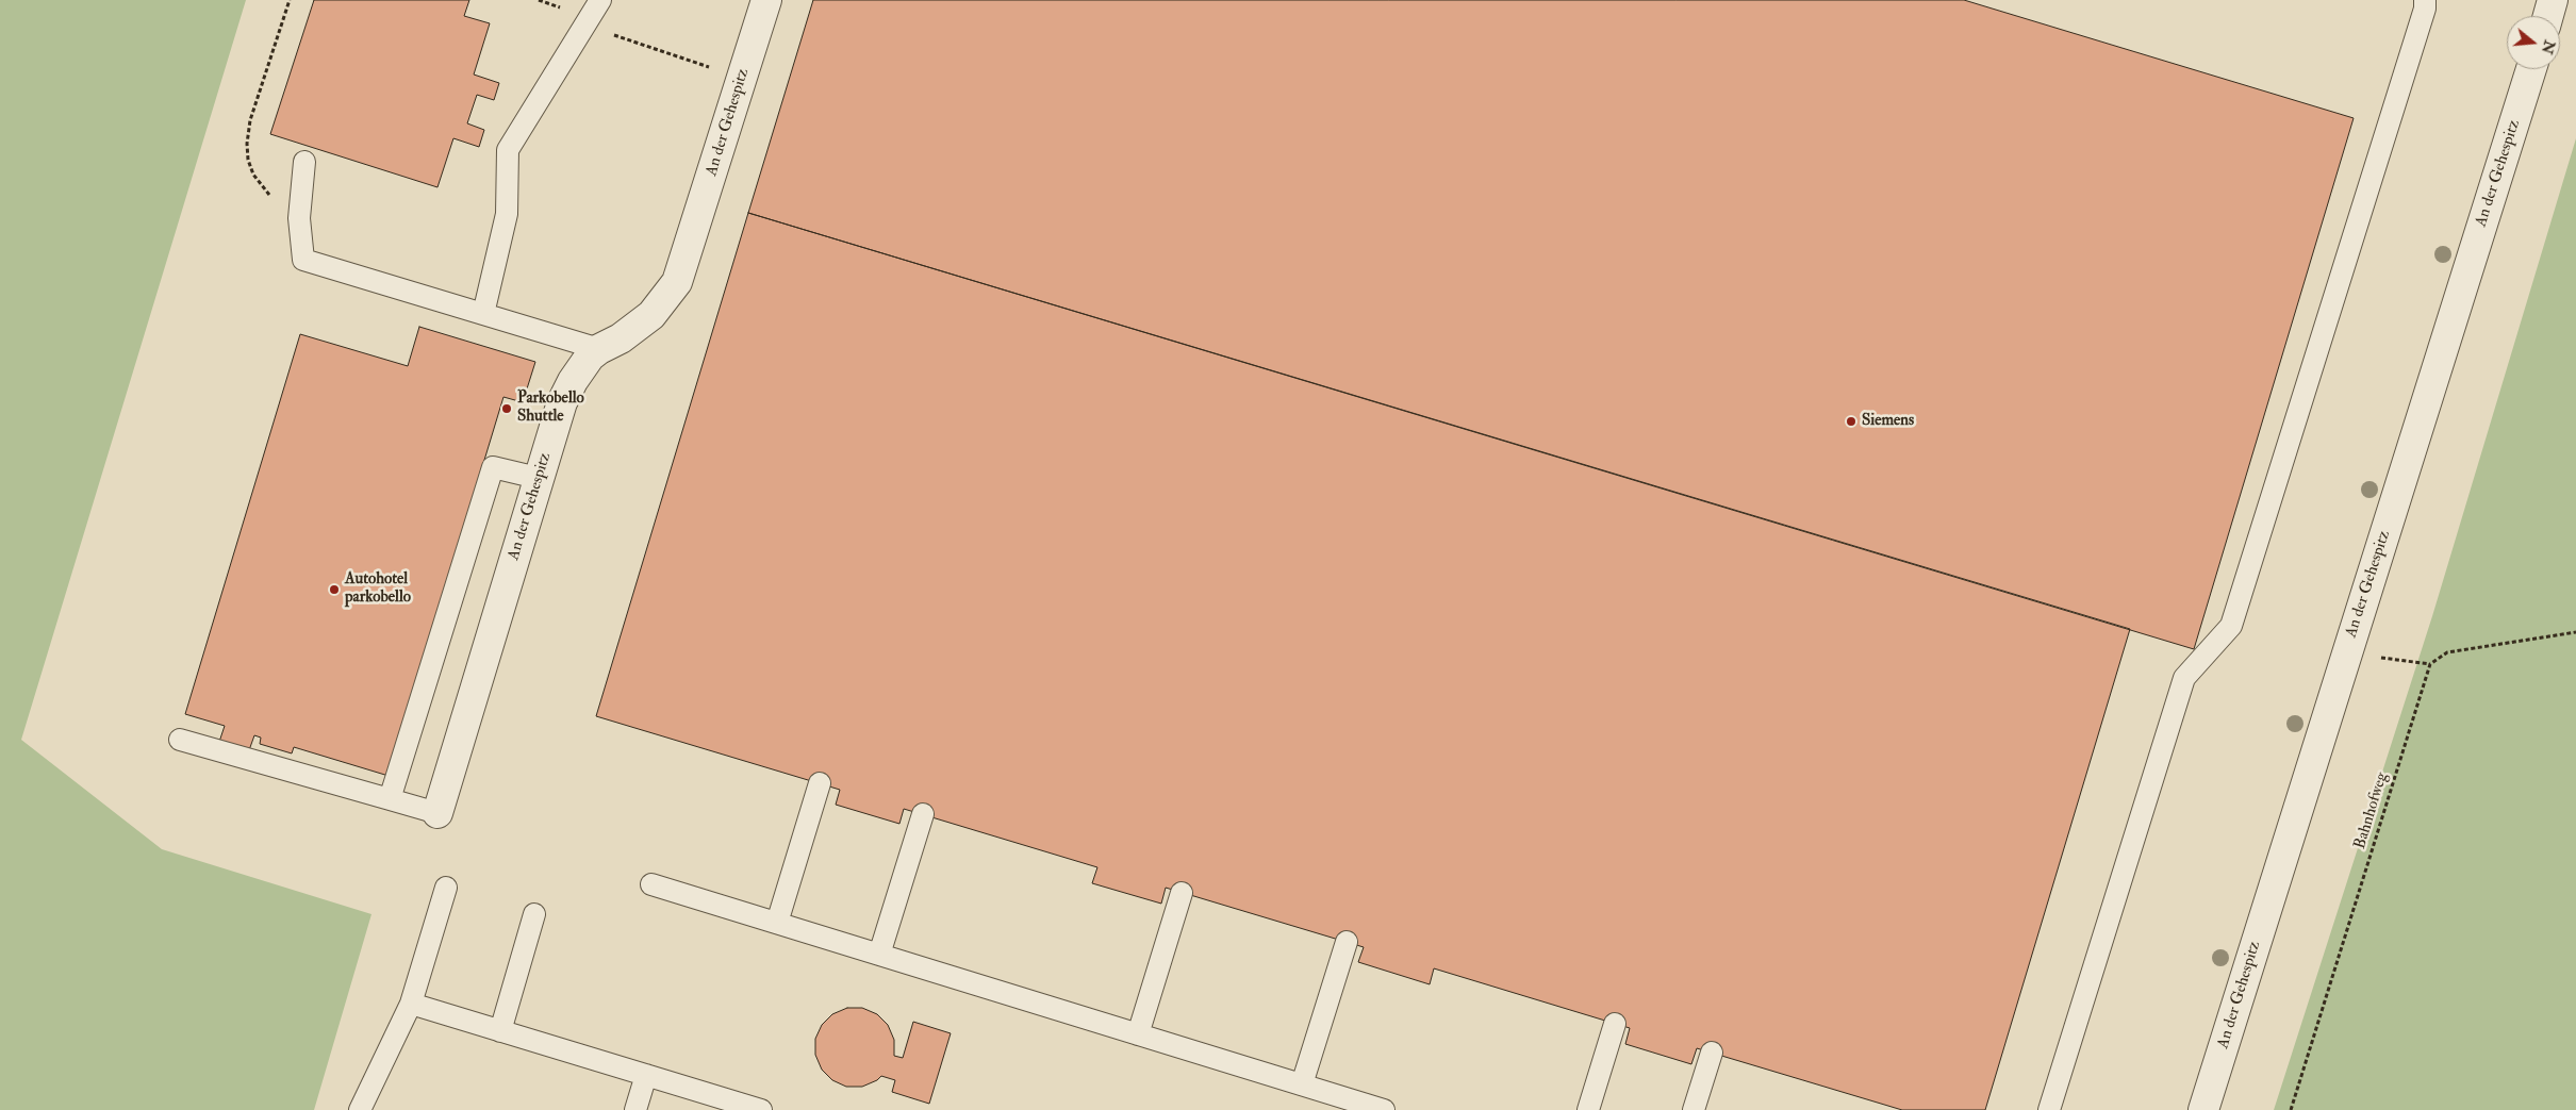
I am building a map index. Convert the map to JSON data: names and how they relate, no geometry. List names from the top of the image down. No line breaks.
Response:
{"streets":{"street":["An der Gehespitz"],"path":["Bahnhofweg"]},"places":["Parkobello Shuttle","Siemens","Autohotel parkobello"],"north":"right"}
